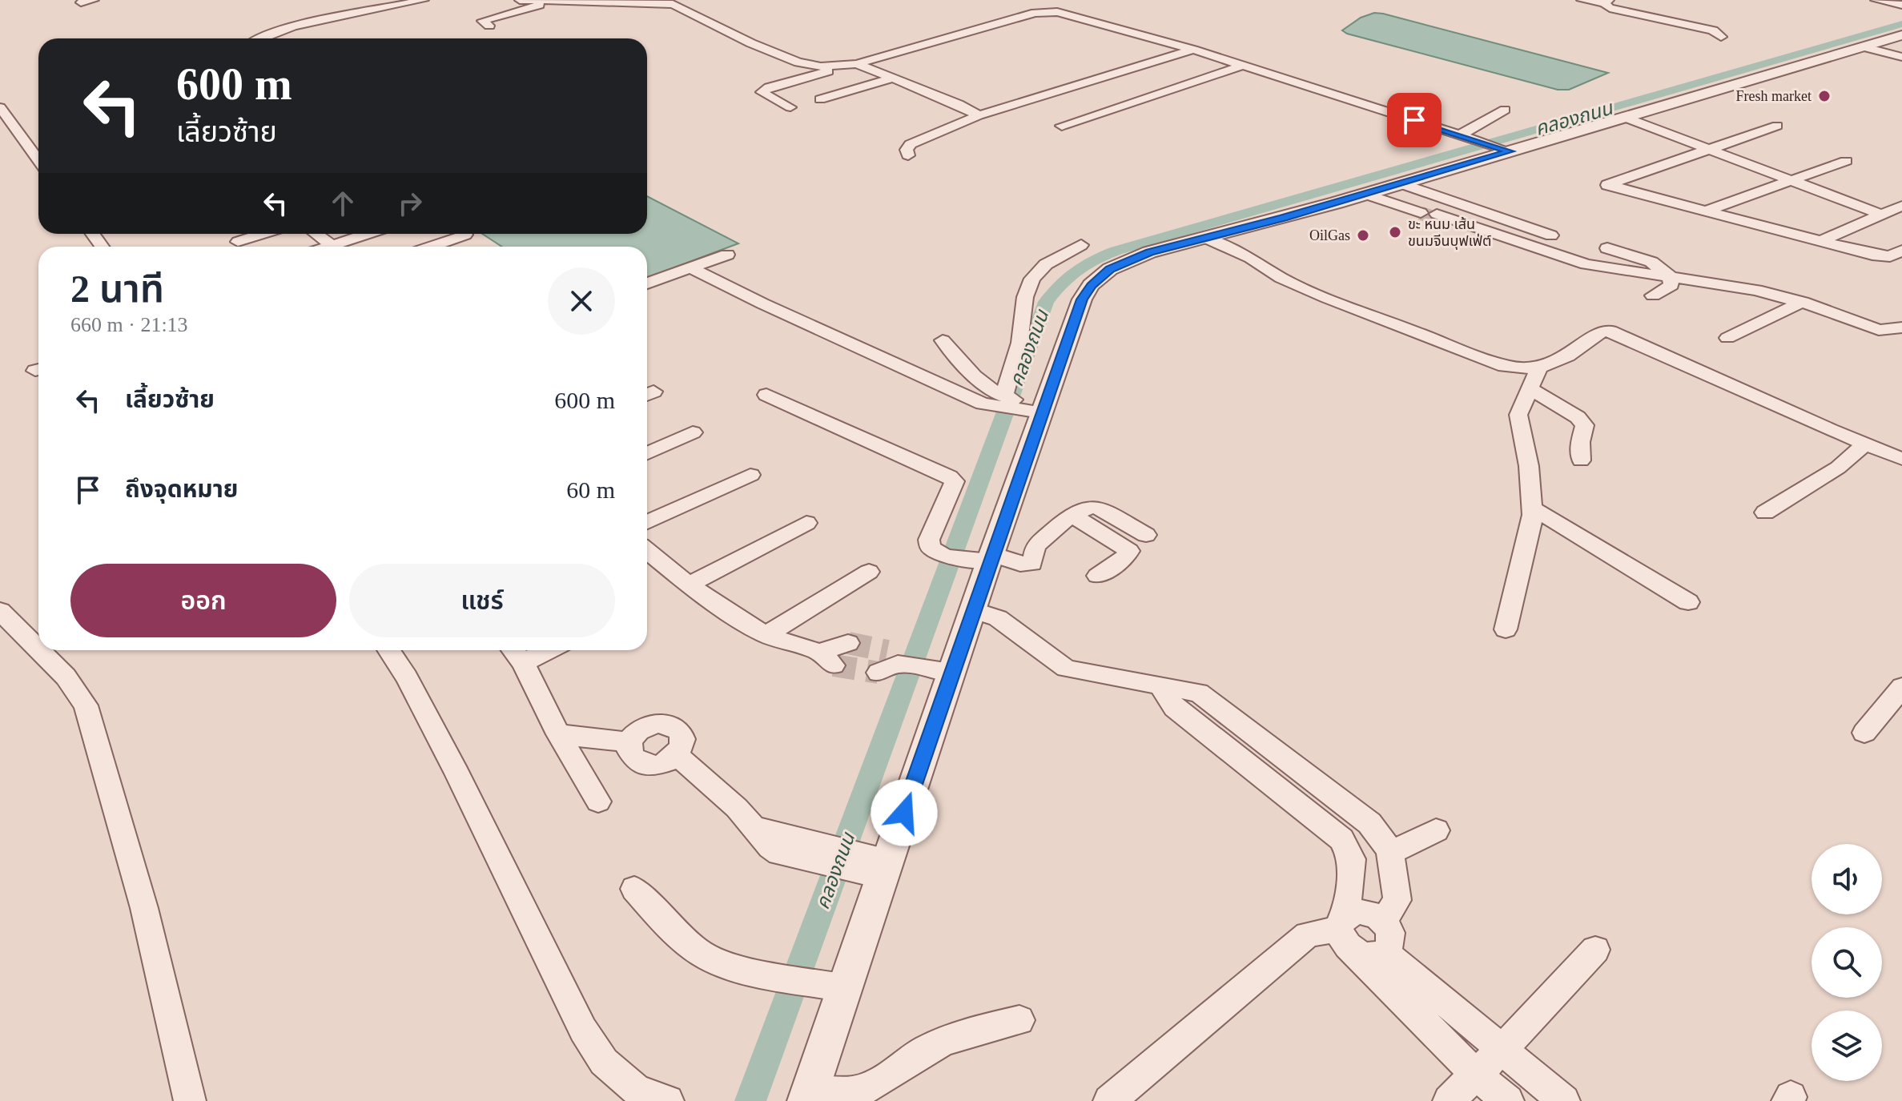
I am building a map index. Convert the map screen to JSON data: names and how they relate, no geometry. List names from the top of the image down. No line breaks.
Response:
{"water":["คลองถนน"],"places":["Fresh market","ขะ หนม เส้น ขนมจีนบุฟเฟ่ต์","OilGas"],"page":{"turn":["600 m","เลี้ยวซ้าย"],"heading":["2 นาที","660 m · 21:13"],"list":[{"name":"เลี้ยวซ้าย","value":"600 m"},{"name":"ถึงจุดหมาย","value":"60 m"}],"buttons":["ออก","แชร์"]}}
